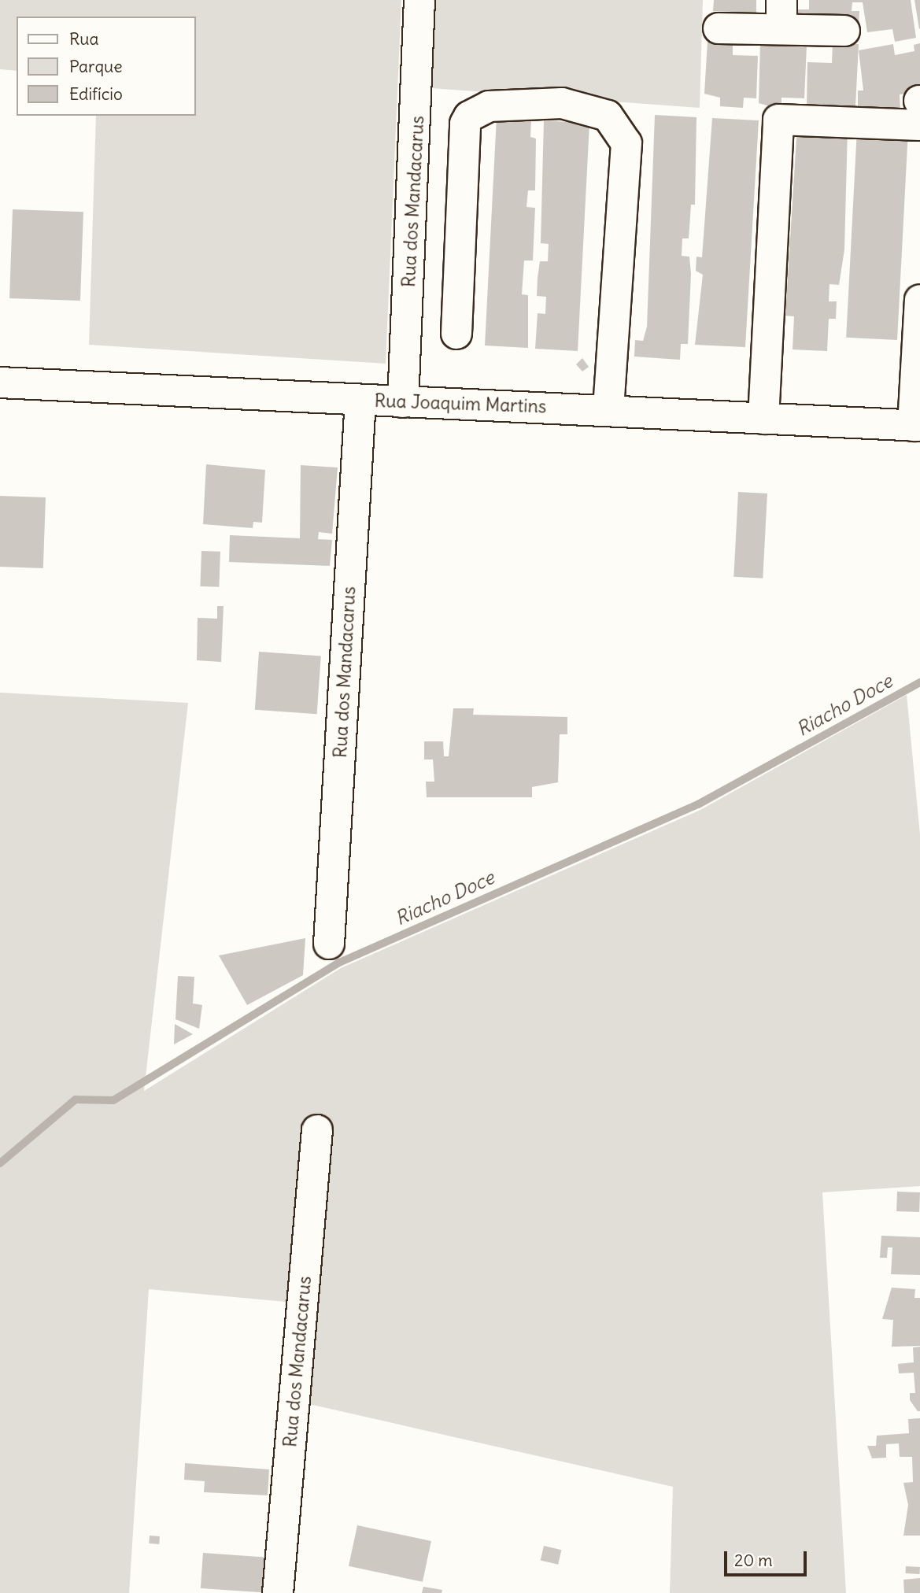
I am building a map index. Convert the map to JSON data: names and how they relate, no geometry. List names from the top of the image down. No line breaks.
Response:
{"streets":{"street":["Rua dos Mandacarus","Rua Joaquim Martins"]},"crossings":[["Rua dos Mandacarus","Rua Joaquim Martins"]],"water":["Riacho Doce"],"legend":["Rua","Parque","Edifício"],"scale_bar":"20 m"}
